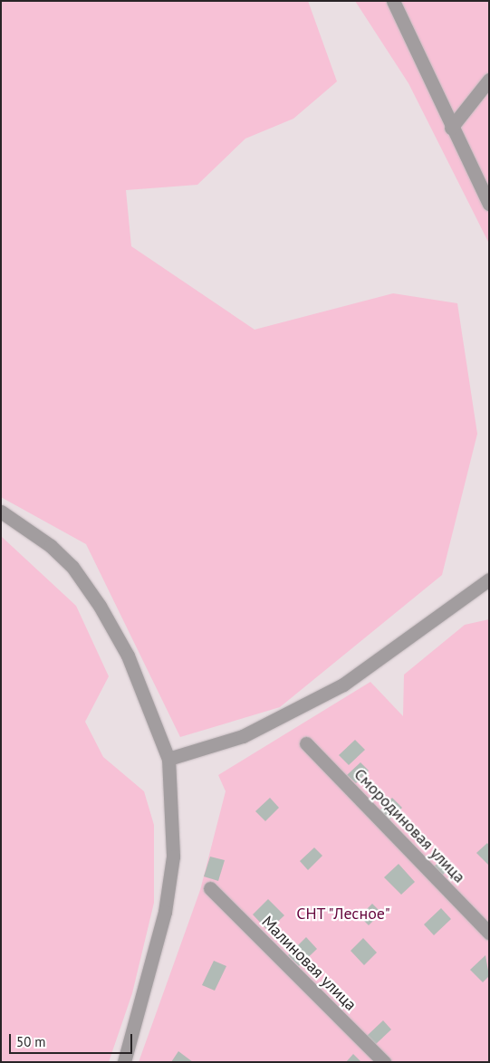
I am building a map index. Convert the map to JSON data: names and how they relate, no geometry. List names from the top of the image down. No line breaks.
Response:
{"streets":{"street":["Смородиновая улица","Малиновая улица"]},"parks":["СНТ \"Лесное\""],"scale_bar":"50 m"}
